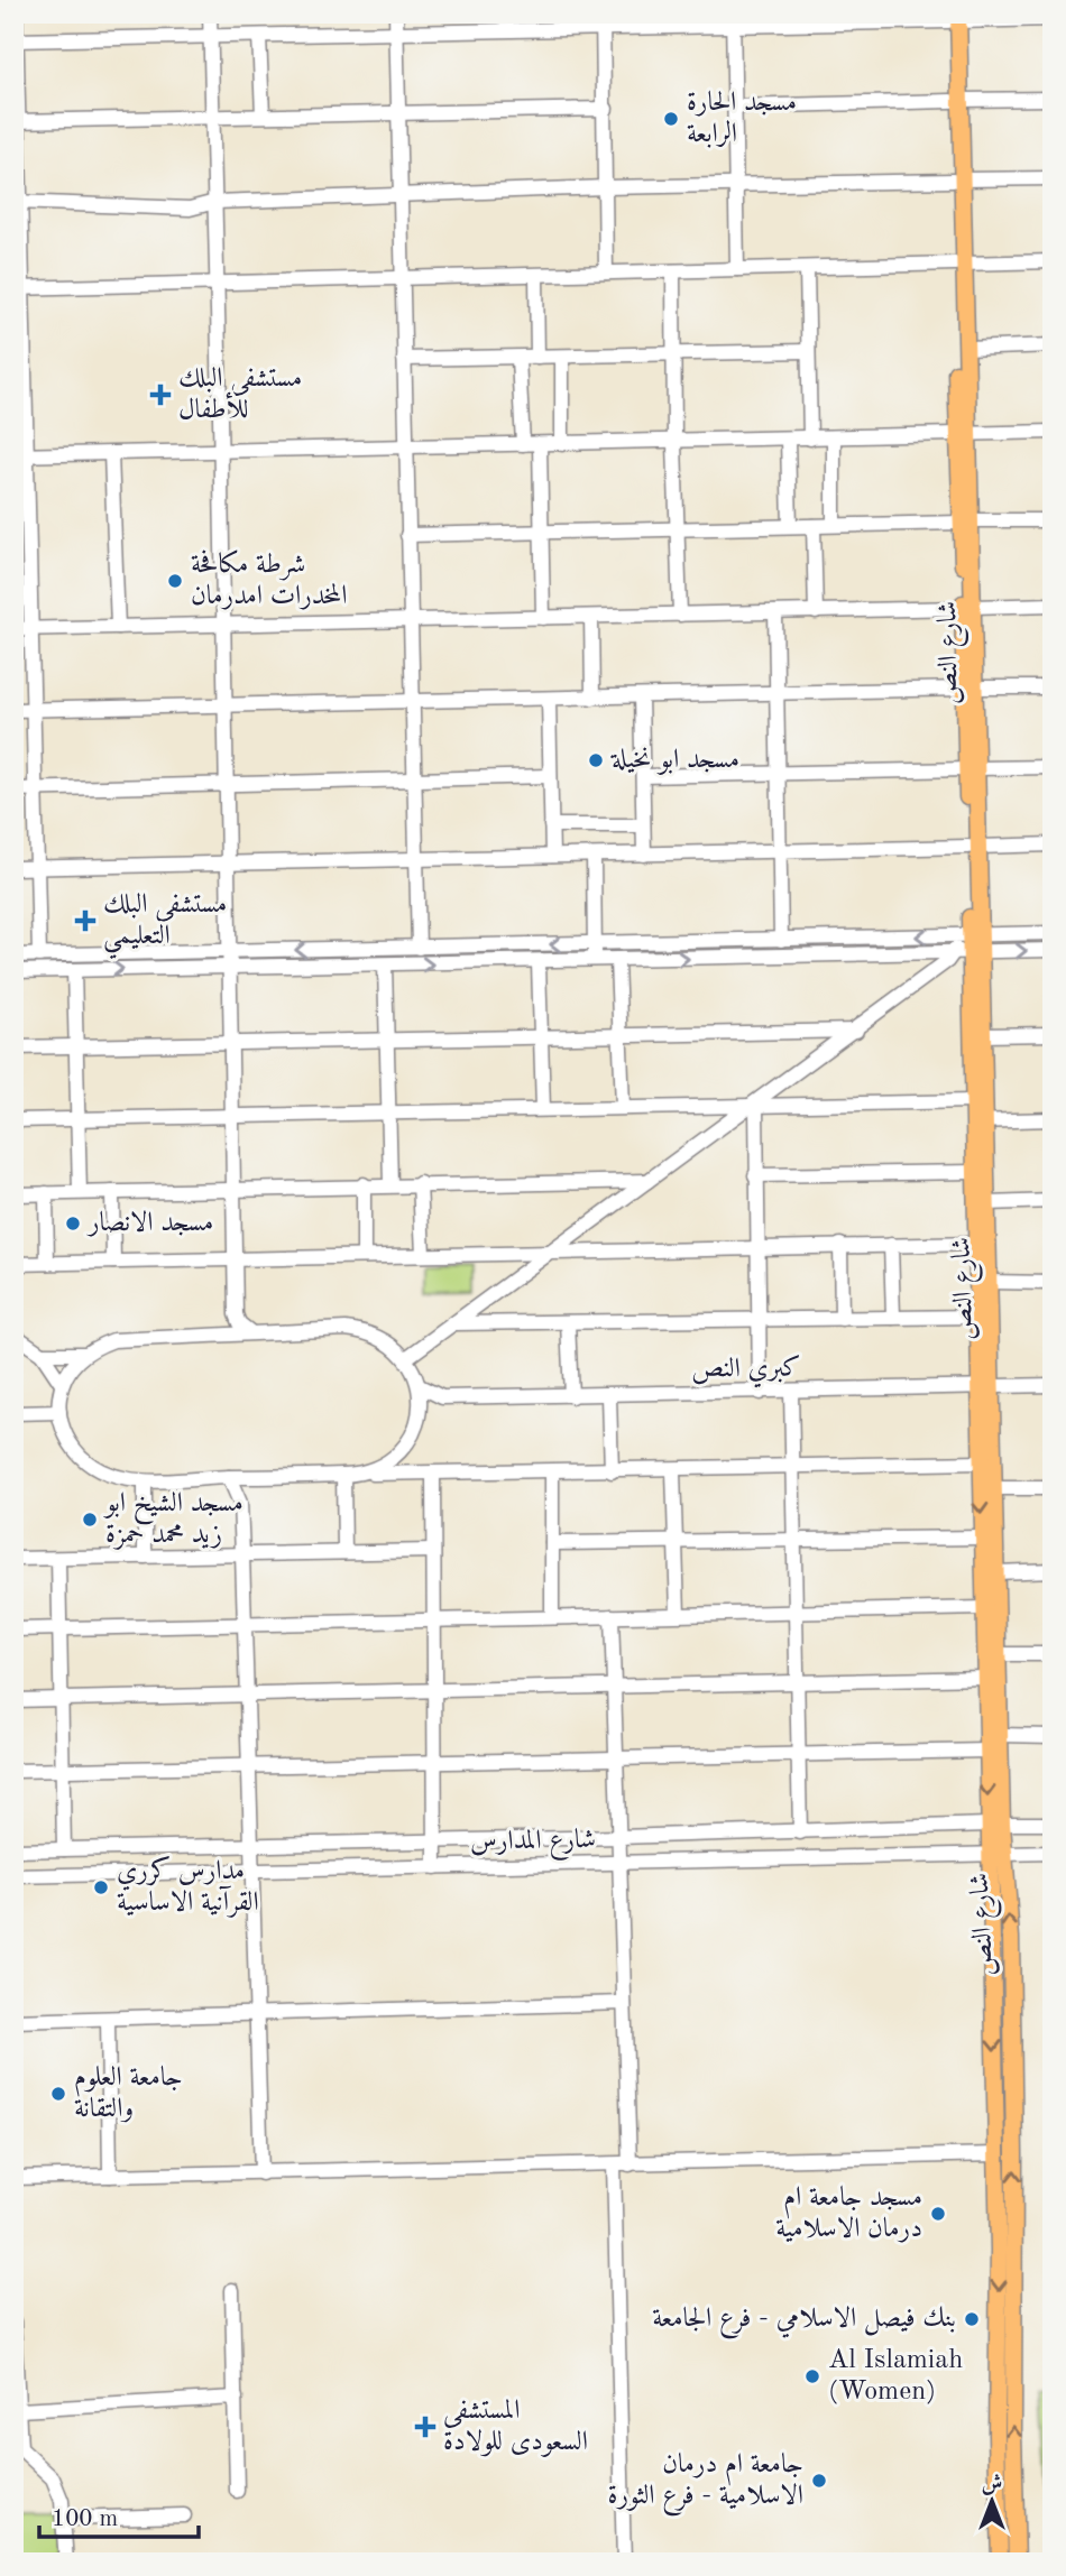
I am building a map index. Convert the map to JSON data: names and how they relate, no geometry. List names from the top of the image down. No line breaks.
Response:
{"streets":{"main road":["شارع النص"],"street":["كبري النص","شارع المدارس"]},"crossings":[["شارع النص","كبري النص"],["شارع النص","شارع المدارس"]],"places":{"other":["مسجد الحارة الرابعة","شرطة مكافحة المخدرات امدرمان","مسجد ابو نخيلة","مسجد الانصار","مسجد الشيخ ابو زيد محمد حمزة","مدارس كرري القرآنية الاساسية","جامعة العلوم والتقانة","مسجد جامعة ام درمان الاسلامية","بنك فيصل الاسلامي - فرع الجامعة","Al Islamiah (Women)","جامعة ام درمان الاسلامية - فرع الثورة"],"health":["مستشفى البلك للأطفال","مستشفى البلك التعليمي","المستشفى السعودى للولادة"]},"scale_bar":"100 m","north":"top"}
